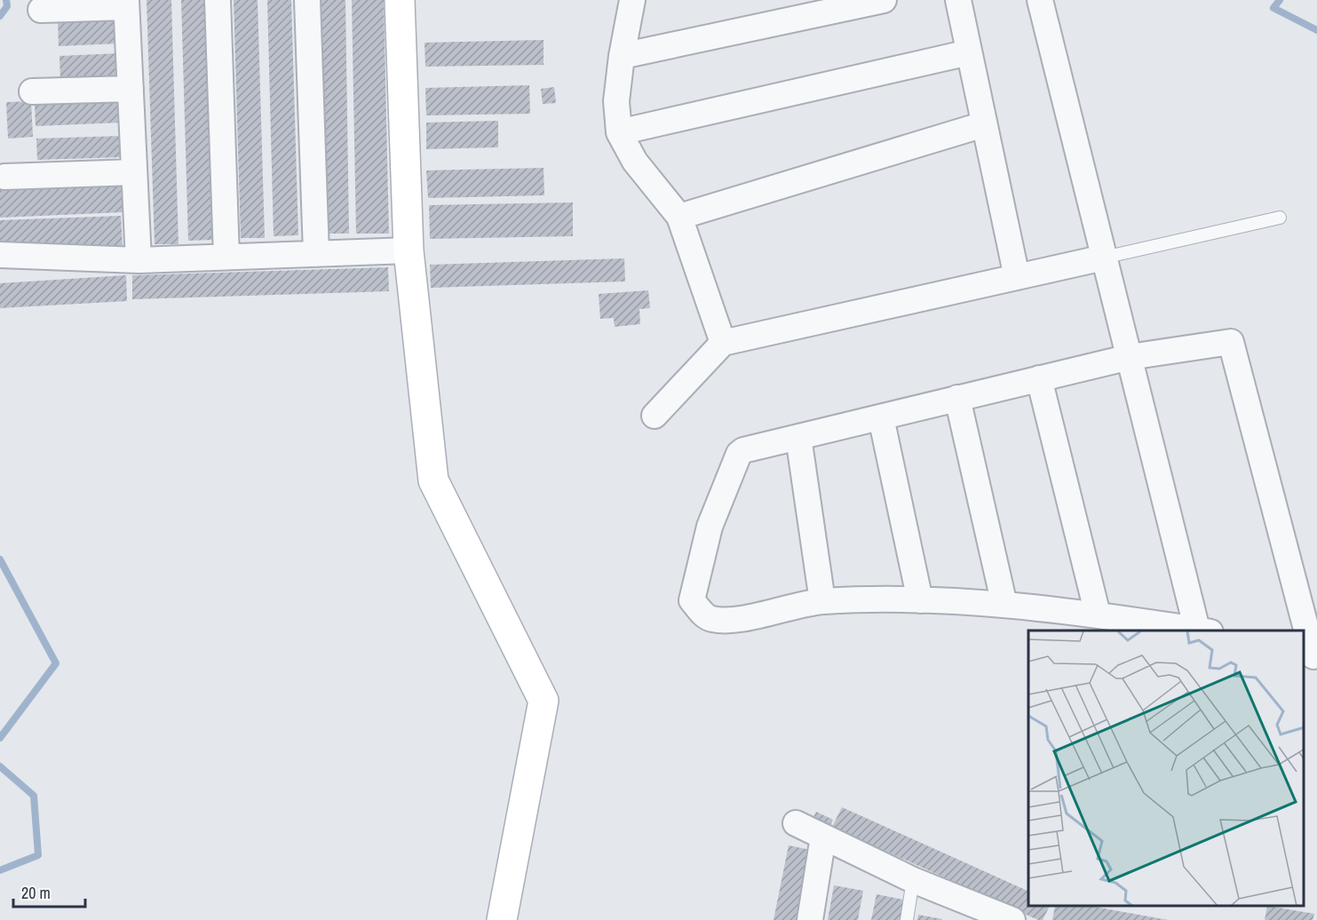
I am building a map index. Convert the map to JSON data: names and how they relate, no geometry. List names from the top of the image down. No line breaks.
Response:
{"scale_bar":"20 m"}
